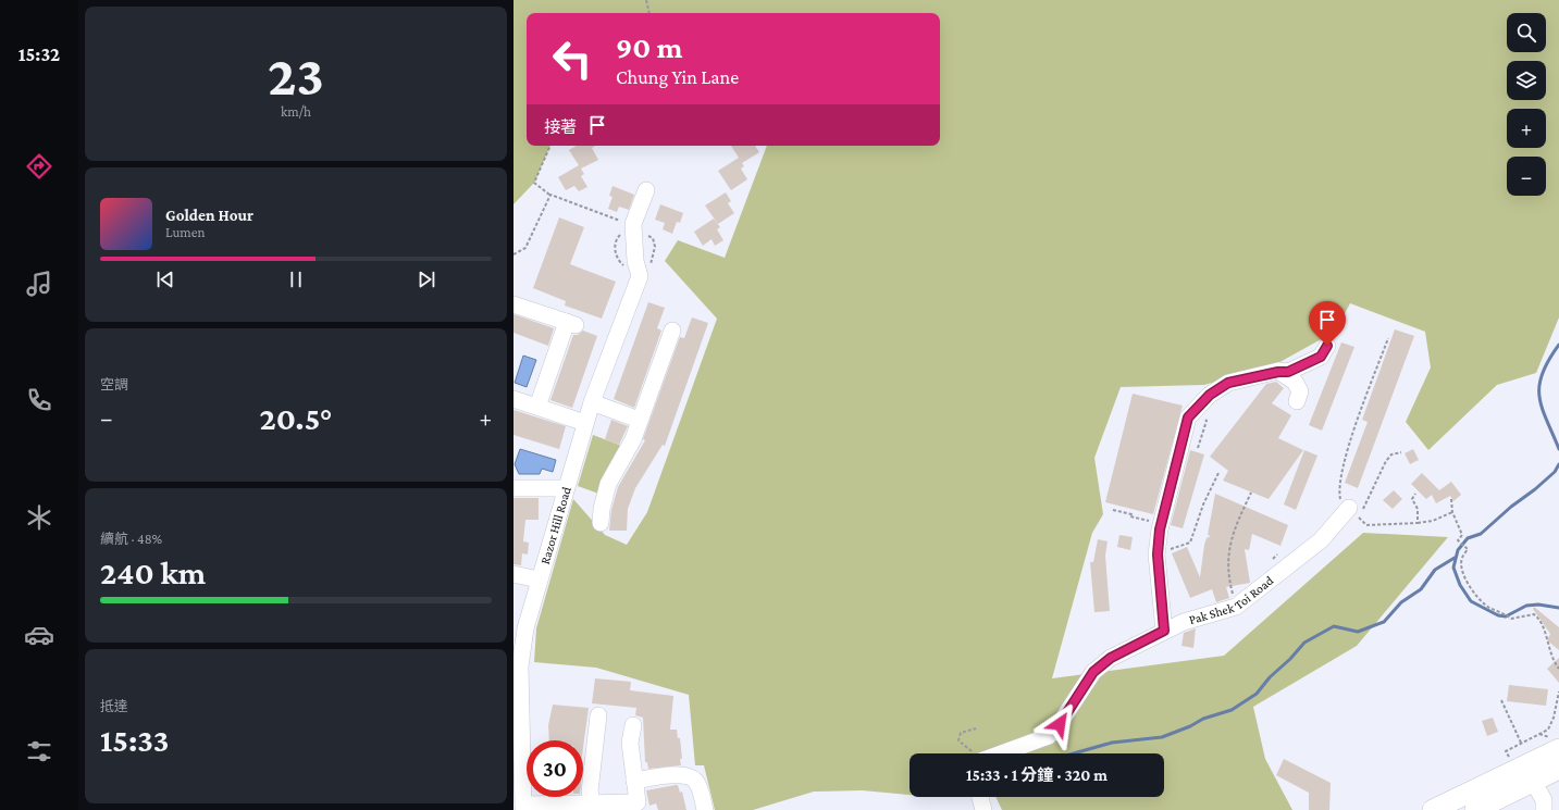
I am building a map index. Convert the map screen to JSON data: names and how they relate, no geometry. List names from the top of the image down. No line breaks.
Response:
{"streets":{"street":["Razor Hill Road","Pak Shek Toi Road"]},"page":{"tabs":"15:32","tile":[["23","km/h"],"空調",["續航 · 48%","240 km"],["抵達","15:33"]],"map_buttons":["+","−"],"turn":["90 m","Chung Yin Lane"],"then":"接著","song":["Golden Hour","Lumen"],"heat":["−","20.5°","+"],"limit":"30","trip":"15:33 · 1 分鐘 · 320 m"}}
